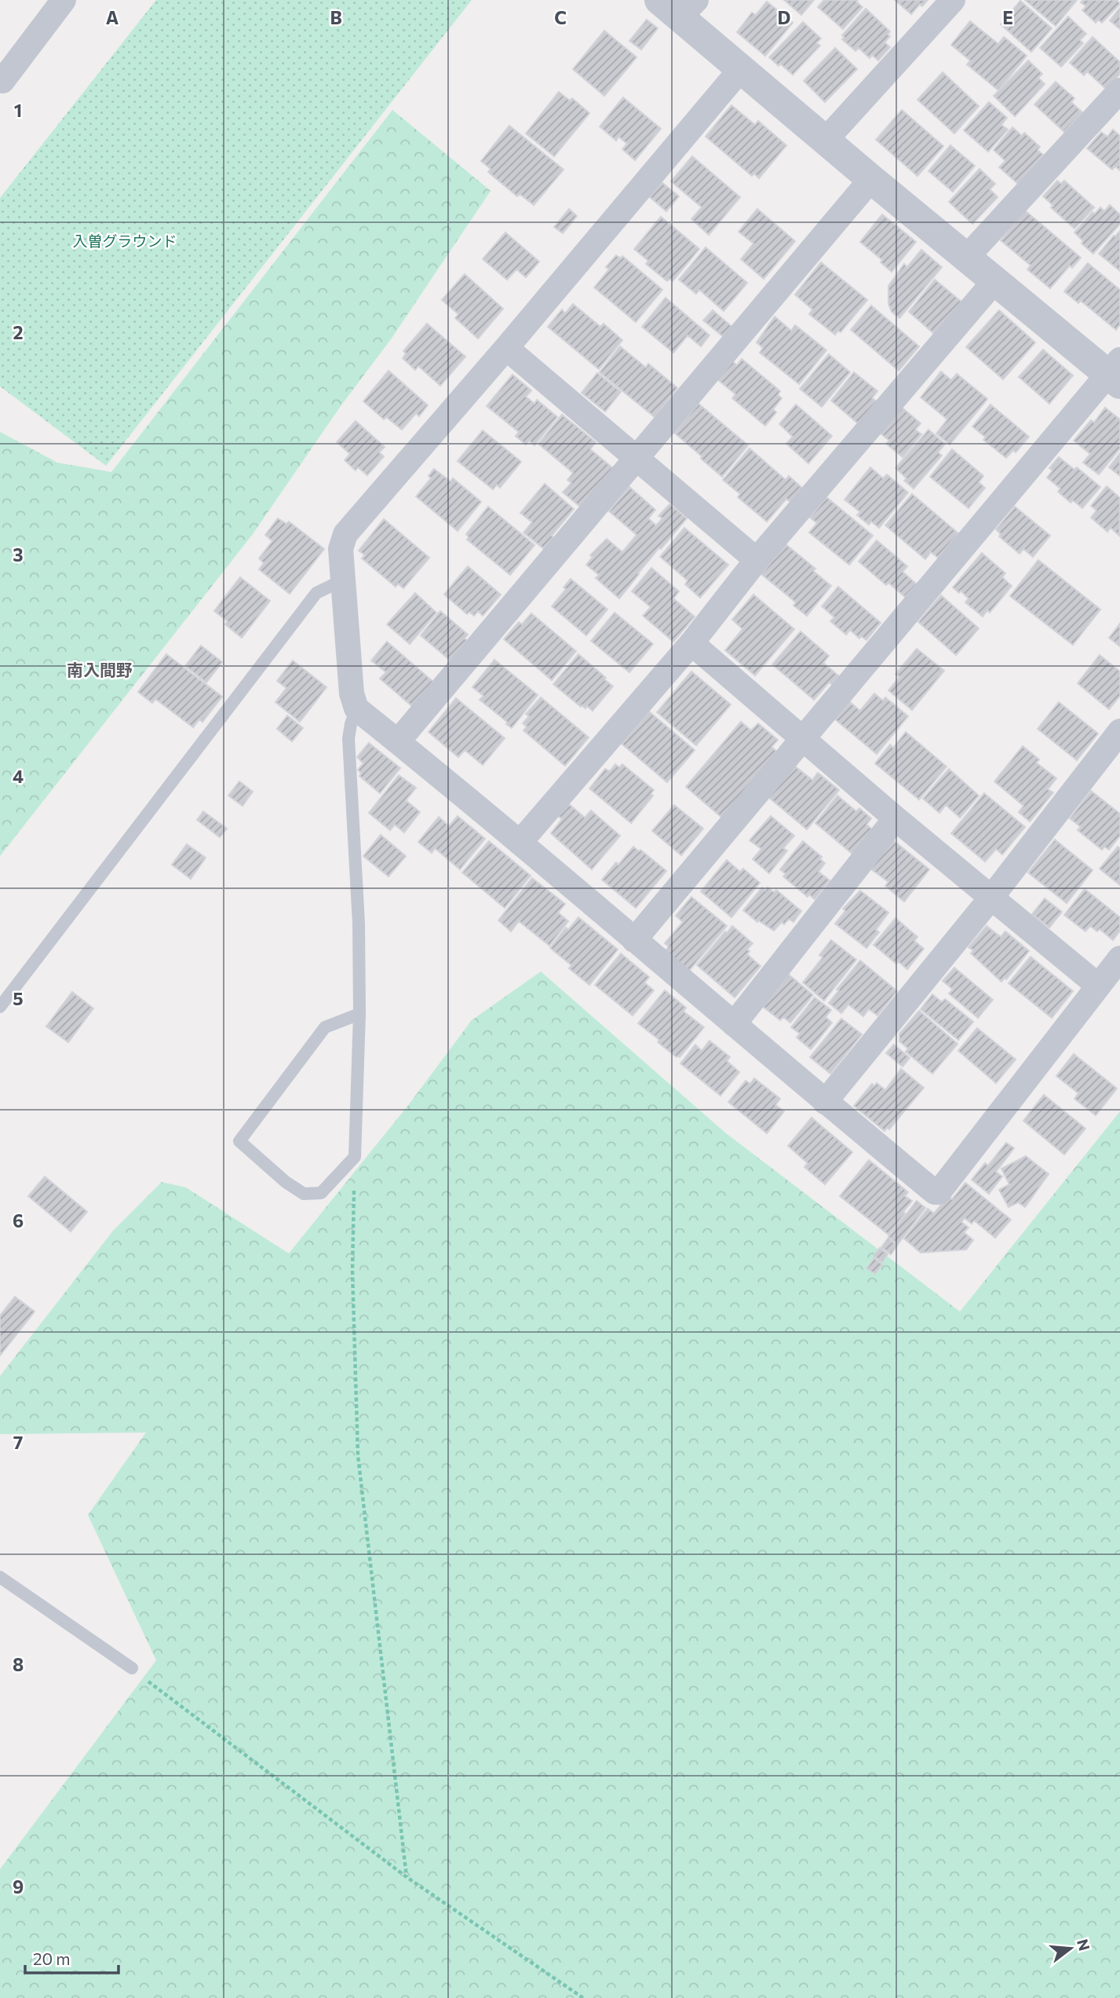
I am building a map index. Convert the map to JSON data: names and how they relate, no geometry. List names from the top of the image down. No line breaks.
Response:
{"districts":["南入間野"],"parks":["入曽グラウンド"],"scale_bar":"20 m","north":"right","grid":{"columns":["A","B","C","D","E"],"rows":["1","2","3","4","5","6","7","8","9"]}}
